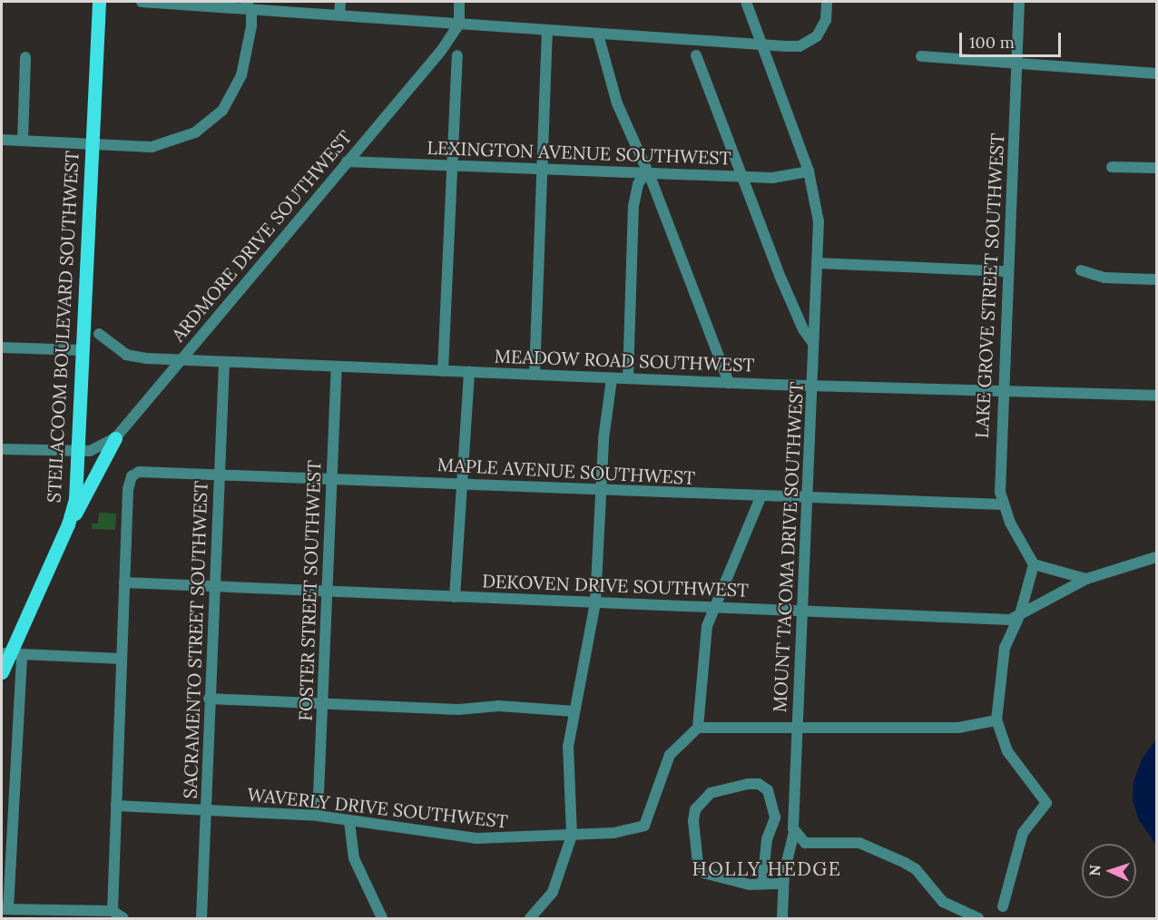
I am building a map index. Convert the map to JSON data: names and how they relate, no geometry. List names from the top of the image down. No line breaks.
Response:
{"streets":{"main road":["STEILACOOM BOULEVARD SOUTHWEST"],"street":["LEXINGTON AVENUE SOUTHWEST","ARDMORE DRIVE SOUTHWEST","LAKE GROVE STREET SOUTHWEST","MEADOW ROAD SOUTHWEST","MAPLE AVENUE SOUTHWEST","MOUNT TACOMA DRIVE SOUTHWEST","DEKOVEN DRIVE SOUTHWEST","FOSTER STREET SOUTHWEST","SACRAMENTO STREET SOUTHWEST","WAVERLY DRIVE SOUTHWEST"]},"crossings":[["LEXINGTON AVENUE SOUTHWEST","ARDMORE DRIVE SOUTHWEST"],["LEXINGTON AVENUE SOUTHWEST","MOUNT TACOMA DRIVE SOUTHWEST"],["ARDMORE DRIVE SOUTHWEST","STEILACOOM BOULEVARD SOUTHWEST"],["ARDMORE DRIVE SOUTHWEST","MEADOW ROAD SOUTHWEST"],["LAKE GROVE STREET SOUTHWEST","MEADOW ROAD SOUTHWEST"],["LAKE GROVE STREET SOUTHWEST","MAPLE AVENUE SOUTHWEST"],["MEADOW ROAD SOUTHWEST","MOUNT TACOMA DRIVE SOUTHWEST"],["MEADOW ROAD SOUTHWEST","FOSTER STREET SOUTHWEST"],["MEADOW ROAD SOUTHWEST","SACRAMENTO STREET SOUTHWEST"],["MAPLE AVENUE SOUTHWEST","MOUNT TACOMA DRIVE SOUTHWEST"],["MAPLE AVENUE SOUTHWEST","DEKOVEN DRIVE SOUTHWEST"],["MAPLE AVENUE SOUTHWEST","FOSTER STREET SOUTHWEST"],["MAPLE AVENUE SOUTHWEST","SACRAMENTO STREET SOUTHWEST"],["MOUNT TACOMA DRIVE SOUTHWEST","DEKOVEN DRIVE SOUTHWEST"],["DEKOVEN DRIVE SOUTHWEST","FOSTER STREET SOUTHWEST"],["DEKOVEN DRIVE SOUTHWEST","SACRAMENTO STREET SOUTHWEST"],["FOSTER STREET SOUTHWEST","WAVERLY DRIVE SOUTHWEST"],["SACRAMENTO STREET SOUTHWEST","WAVERLY DRIVE SOUTHWEST"]],"districts":["HOLLY HEDGE"],"scale_bar":"100 m","north":"left"}
